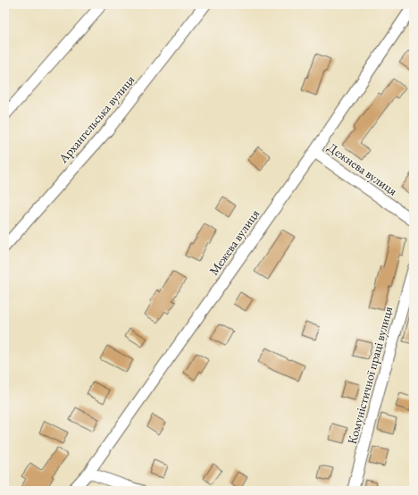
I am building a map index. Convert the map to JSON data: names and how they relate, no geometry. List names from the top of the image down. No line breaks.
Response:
{"streets":{"street":["Архангельська вулиця","Дежнева вулиця","Межева вулиця","Комуністичної праці вулиця"]},"crossings":[["Дежнева вулиця","Межева вулиця"]]}
